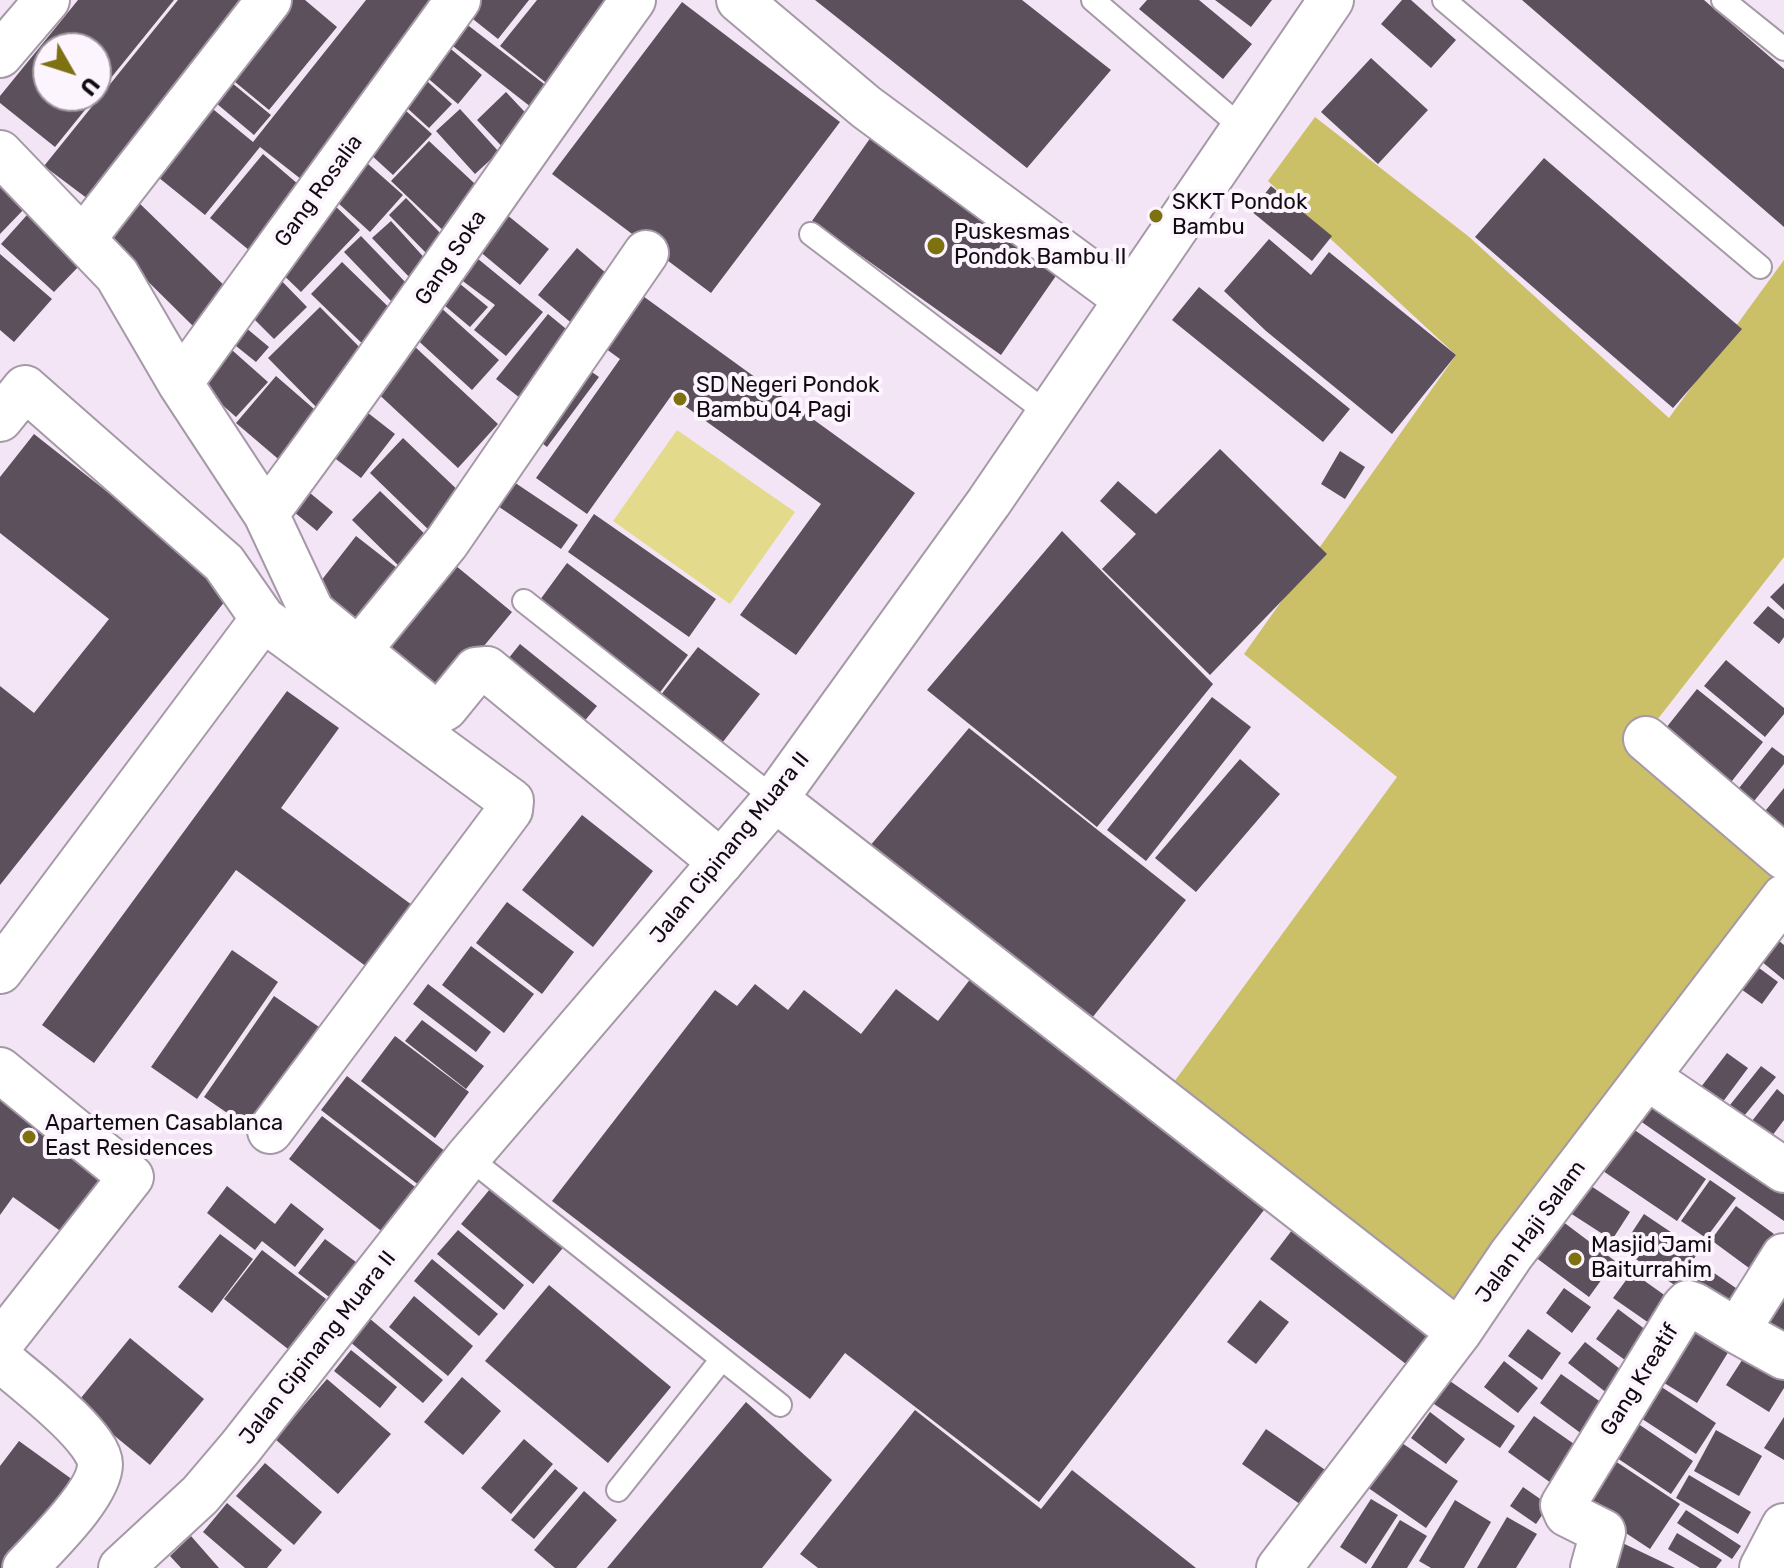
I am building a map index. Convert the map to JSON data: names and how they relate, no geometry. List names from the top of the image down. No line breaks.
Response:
{"streets":{"street":["Gang Rosalia","Gang Soka","Jalan Cipinang Muara II","Jalan Haji Salam","Gang Kreatif"]},"places":["SKKT Pondok Bambu","Puskesmas Pondok Bambu II","SD Negeri Pondok Bambu 04 Pagi","Apartemen Casablanca East Residences","Masjid Jami Baiturrahim"],"north":"bottom right"}
